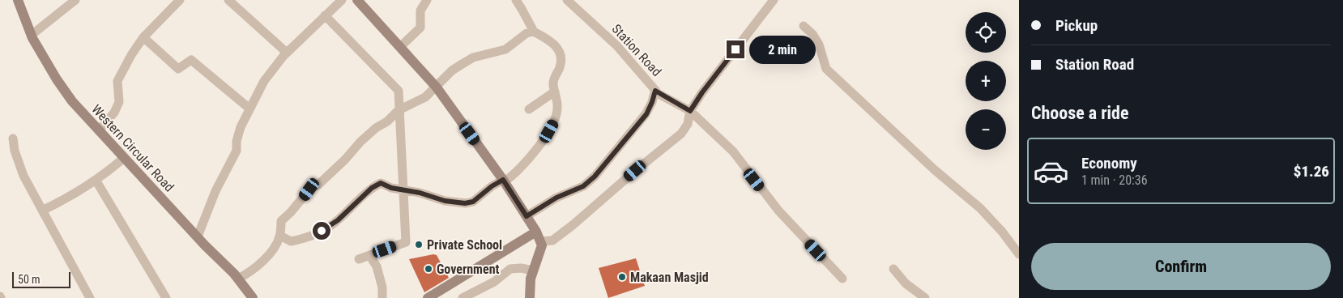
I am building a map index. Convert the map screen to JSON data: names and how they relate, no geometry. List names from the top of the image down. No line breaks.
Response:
{"streets":{"street":["Station Road","Western Circular Road"]},"places":["Private School","Government","Makaan Masjid"],"scale_bar":"50 m","page":{"banner":["Pickup","Station Road"],"map_buttons":["+","−"],"bubble":"2 min","heading":"Choose a ride","list":[{"name":"Economy","note":"1 min · 20:36","value":"$1.26"}],"buttons":"Confirm","scale":"50 m"}}
